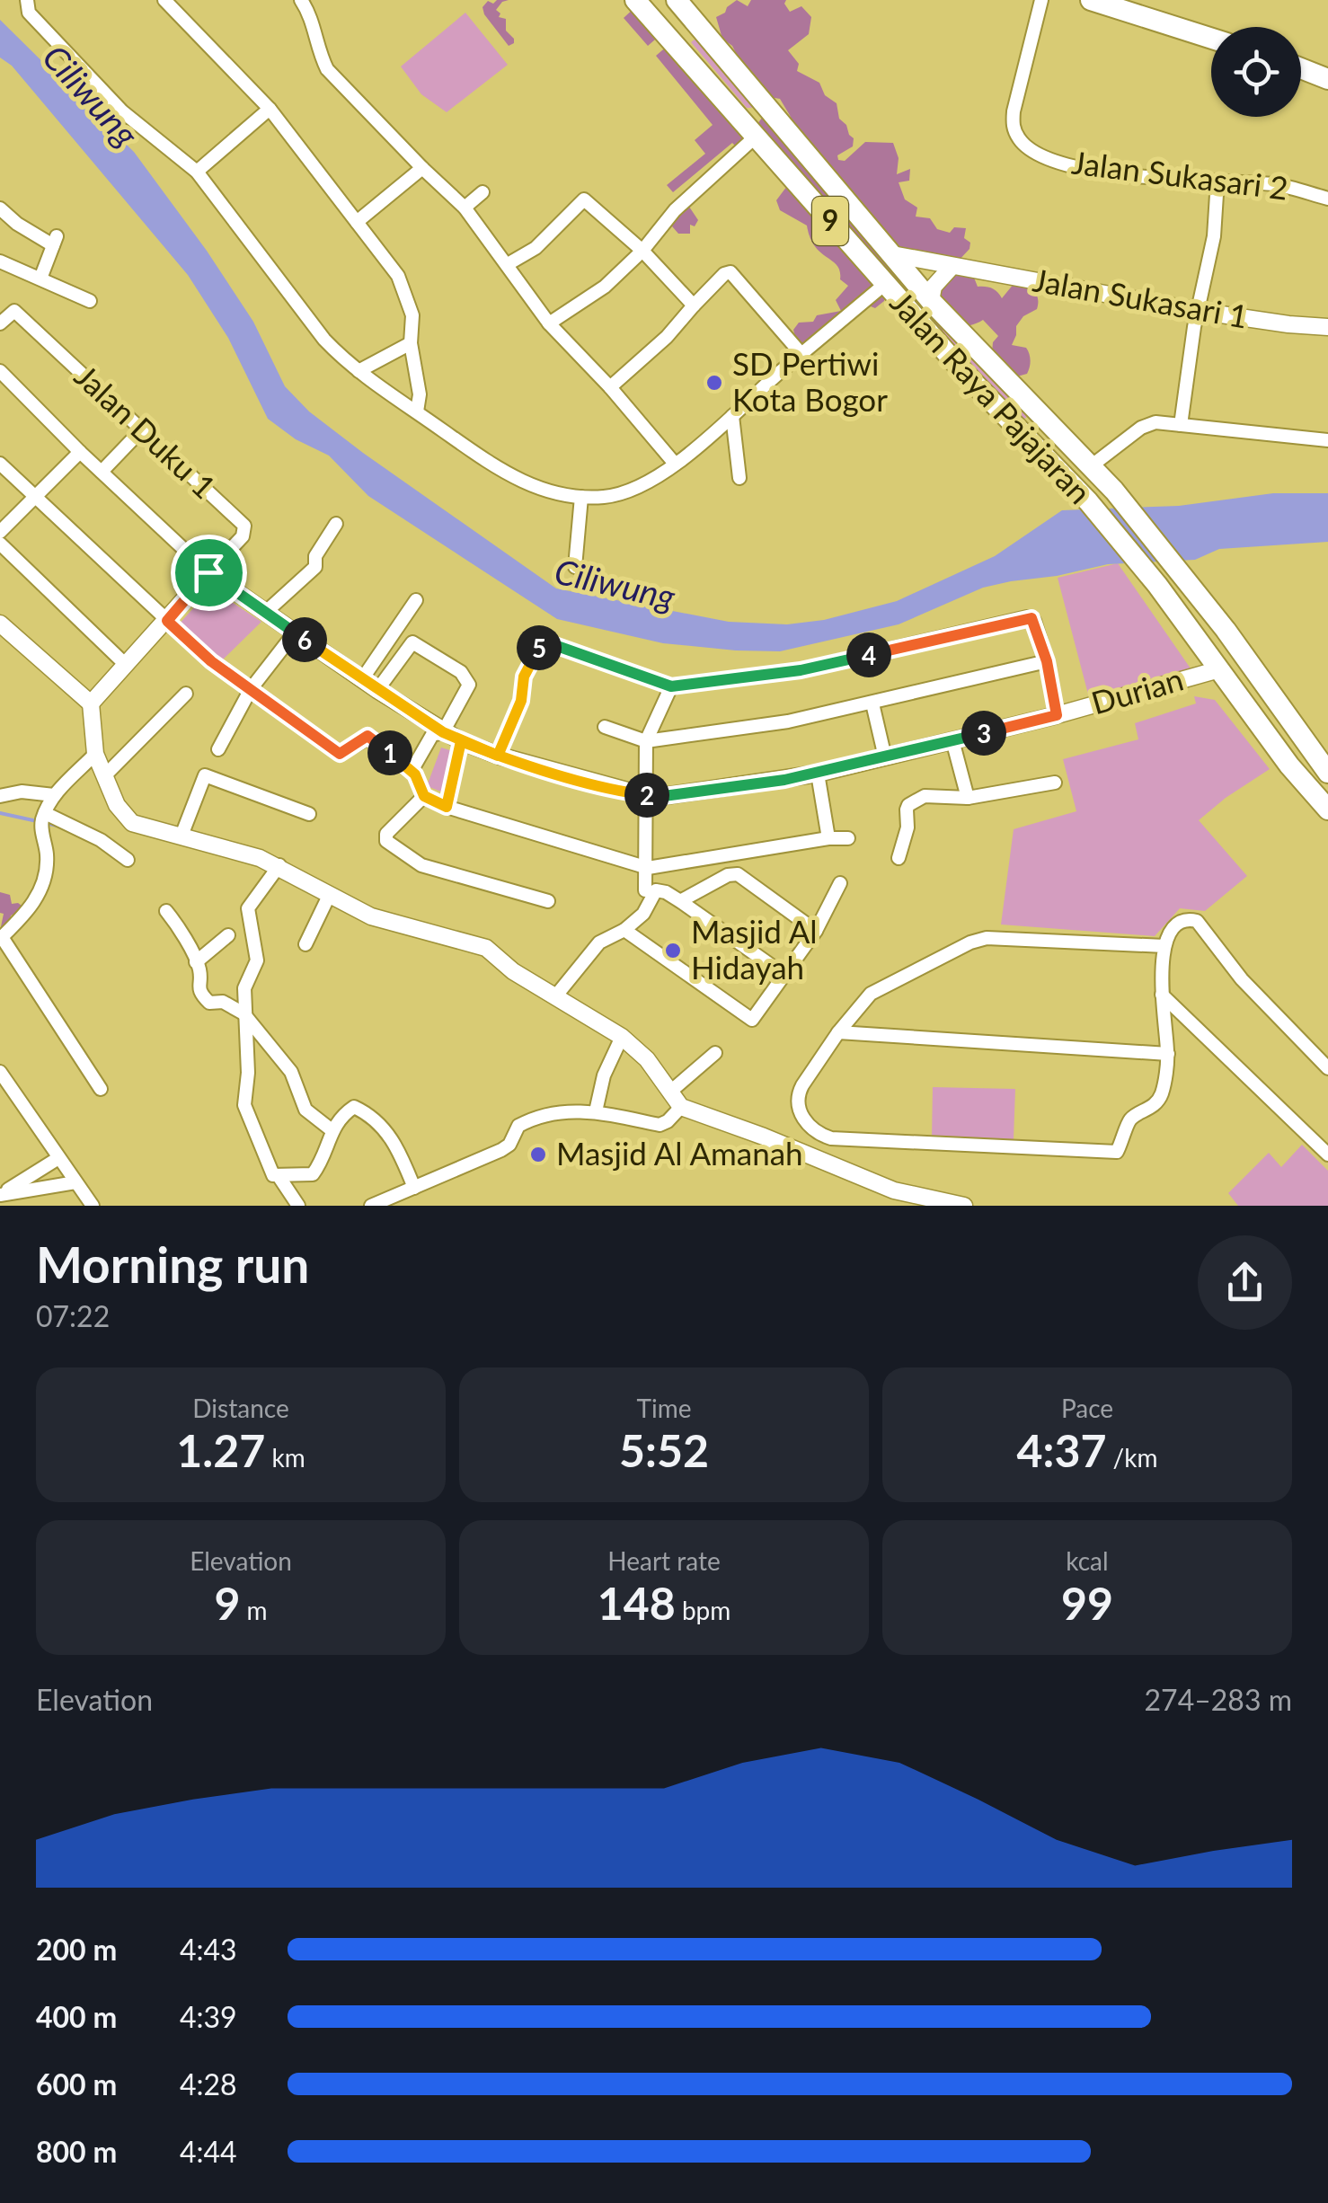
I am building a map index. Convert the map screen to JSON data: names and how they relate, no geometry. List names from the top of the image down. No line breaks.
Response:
{"streets":{"main road":["9","Jalan Raya Pajajaran"],"street":["Jalan Sukasari 2","Jalan Sukasari 1","Jalan Duku 1","Durian"]},"crossings":[["Jalan Sukasari 1","Jalan Raya Pajajaran"],["Jalan Raya Pajajaran","Durian"],["Jalan Duku 1","Durian"]],"water":["Ciliwung"],"places":["SD Pertiwi Kota Bogor","Masjid Al Hidayah","Masjid Al Amanah"],"page":{"pins":["6","5","4","3","1","2"],"heading":["Morning run","07:22"],"stats":[["Distance","1.27 km"],["Time","5:52"],["Pace","4:37 /km"],["Elevation","9 m"],["Heart rate","148 bpm"],["kcal","99"]],"chart":["Elevation","274–283 m"],"list":[{"name":"200 m","note":"4:43"},{"name":"400 m","note":"4:39"},{"name":"600 m","note":"4:28"},{"name":"800 m","note":"4:44"}]}}
